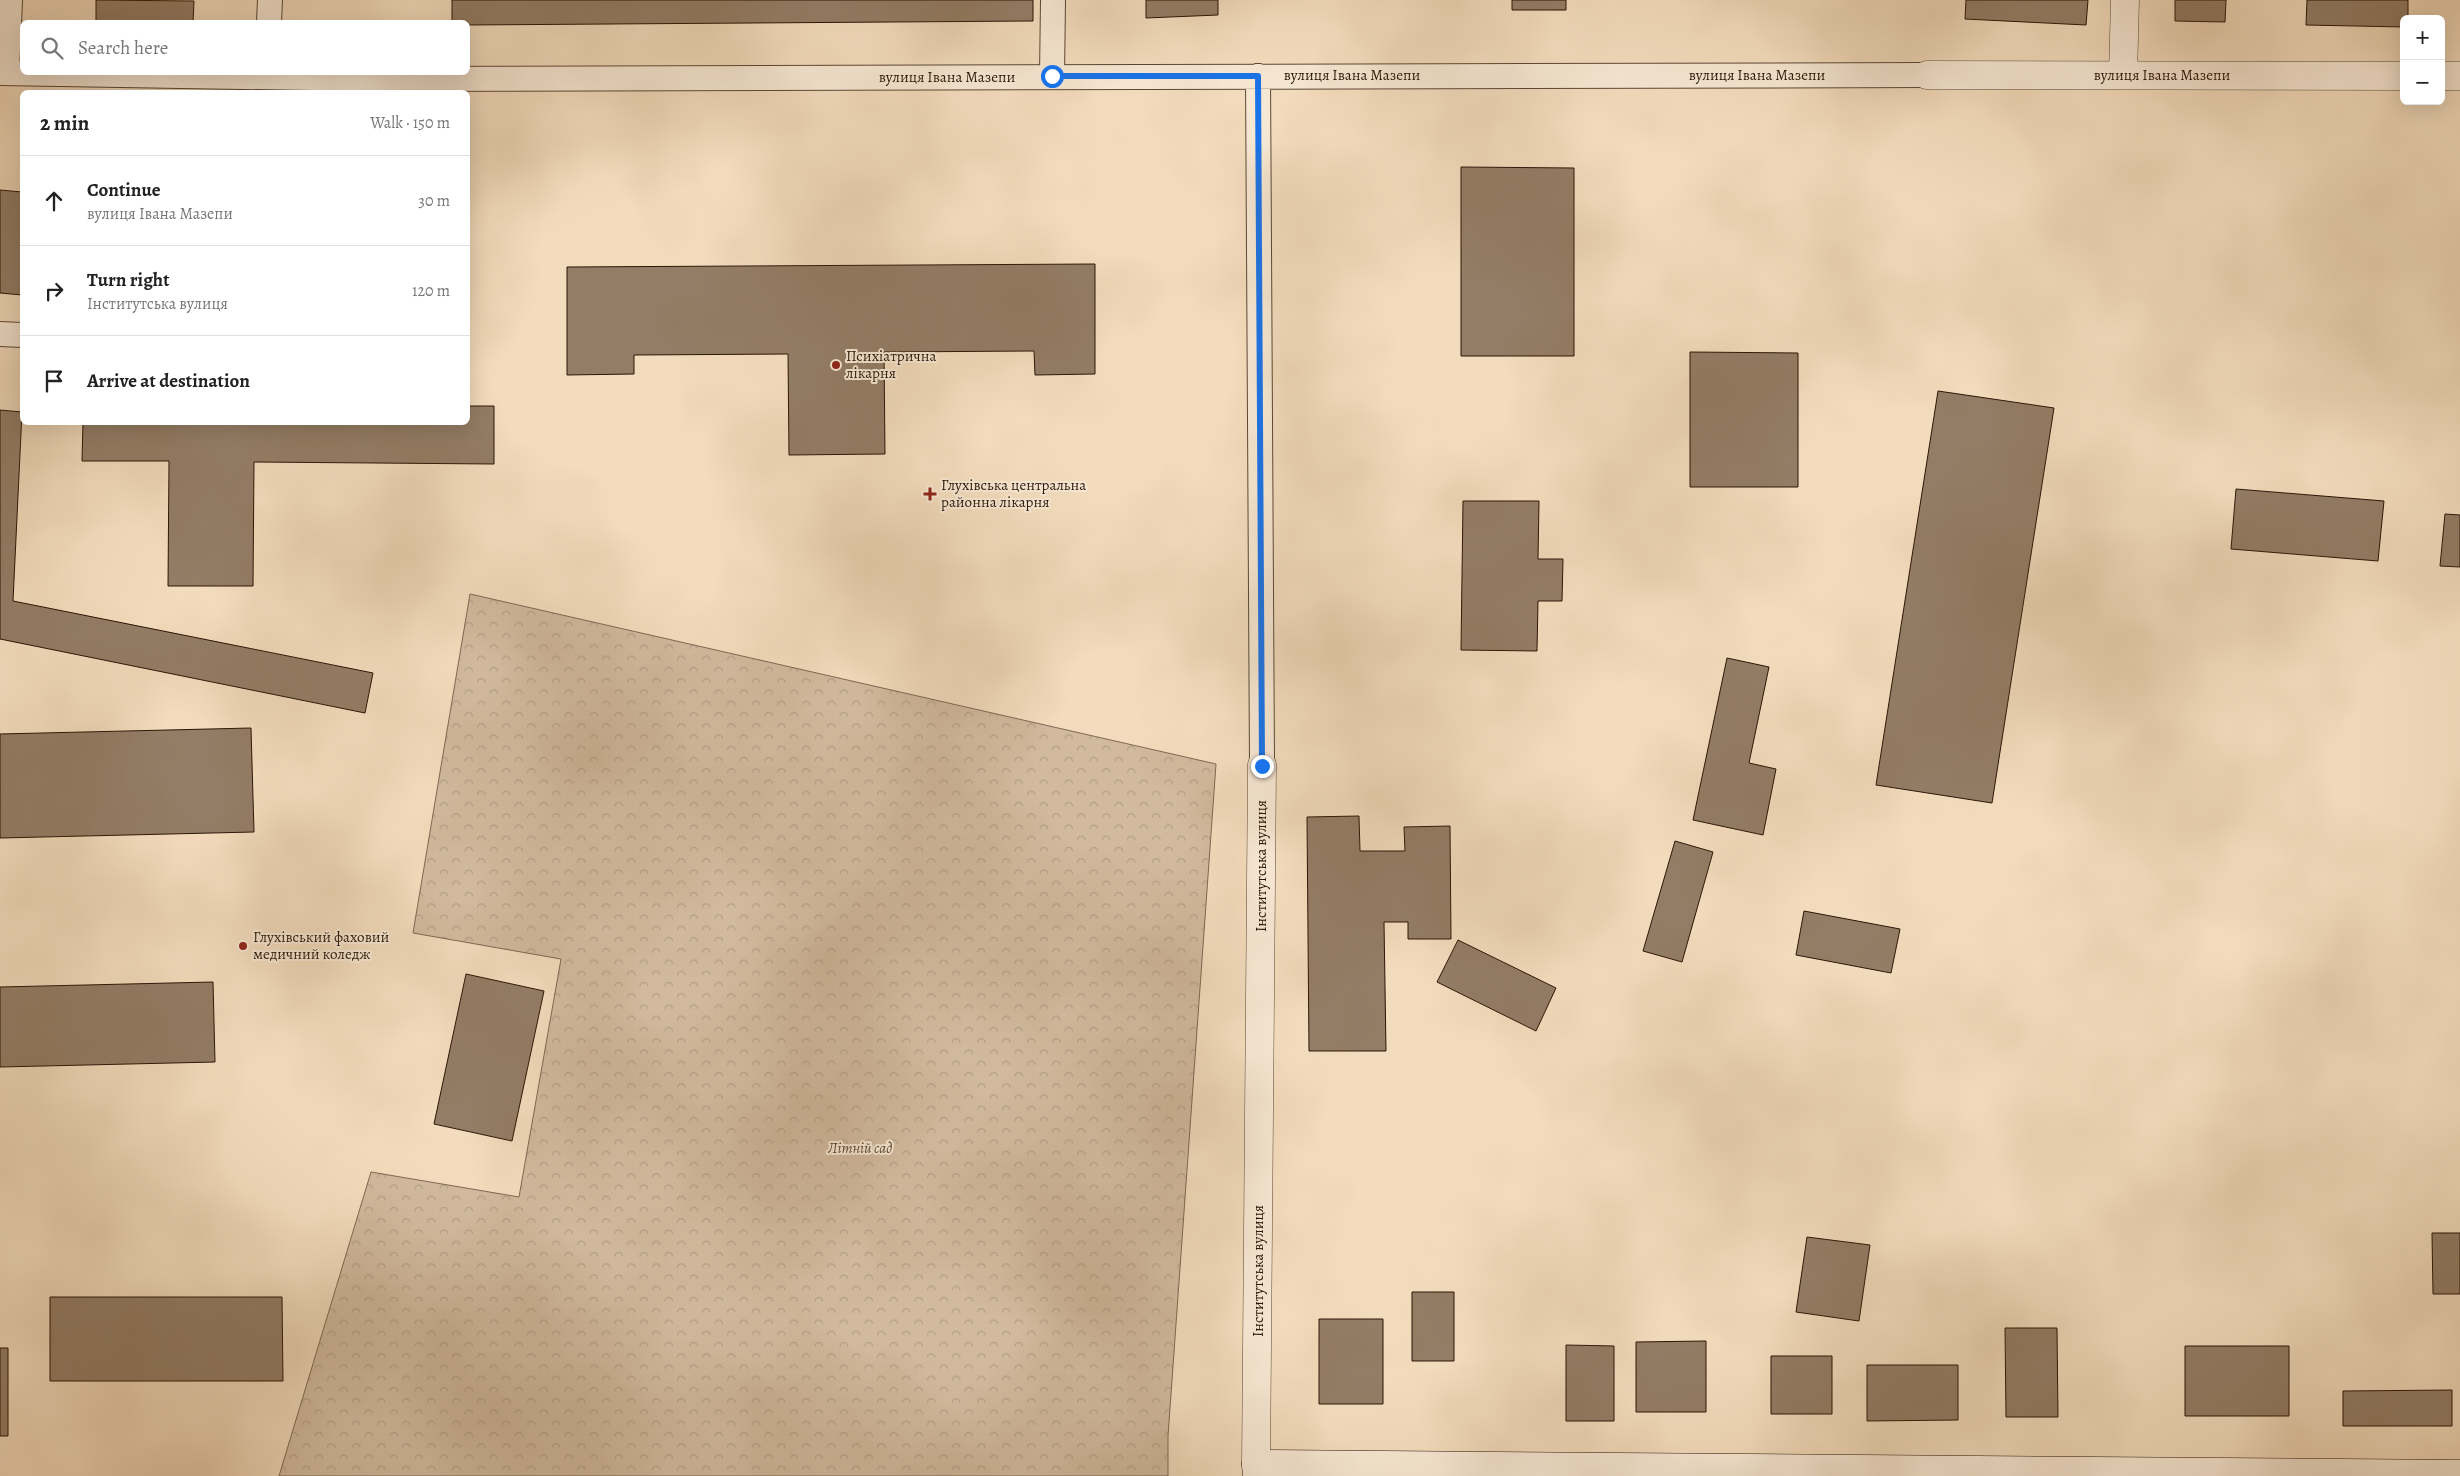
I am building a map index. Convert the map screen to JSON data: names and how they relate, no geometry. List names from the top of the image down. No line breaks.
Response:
{"streets":{"street":["вулиця Івана Мазепи","Інститутська вулиця"]},"crossings":[["вулиця Івана Мазепи","Інститутська вулиця"]],"parks":["Літній сад"],"places":{"other":["Психіатрична лікарня","Глухівський фаховий медичний коледж"],"health":["Глухівська центральна районна лікарня"]},"page":{"map_buttons":["+","−"],"search":"Search here","heading":["2 min","Walk · 150 m"],"list":[["Continue","вулиця Івана Мазепи","30 m"],["Turn right","Інститутська вулиця","120 m"],"Arrive at destination"]}}
